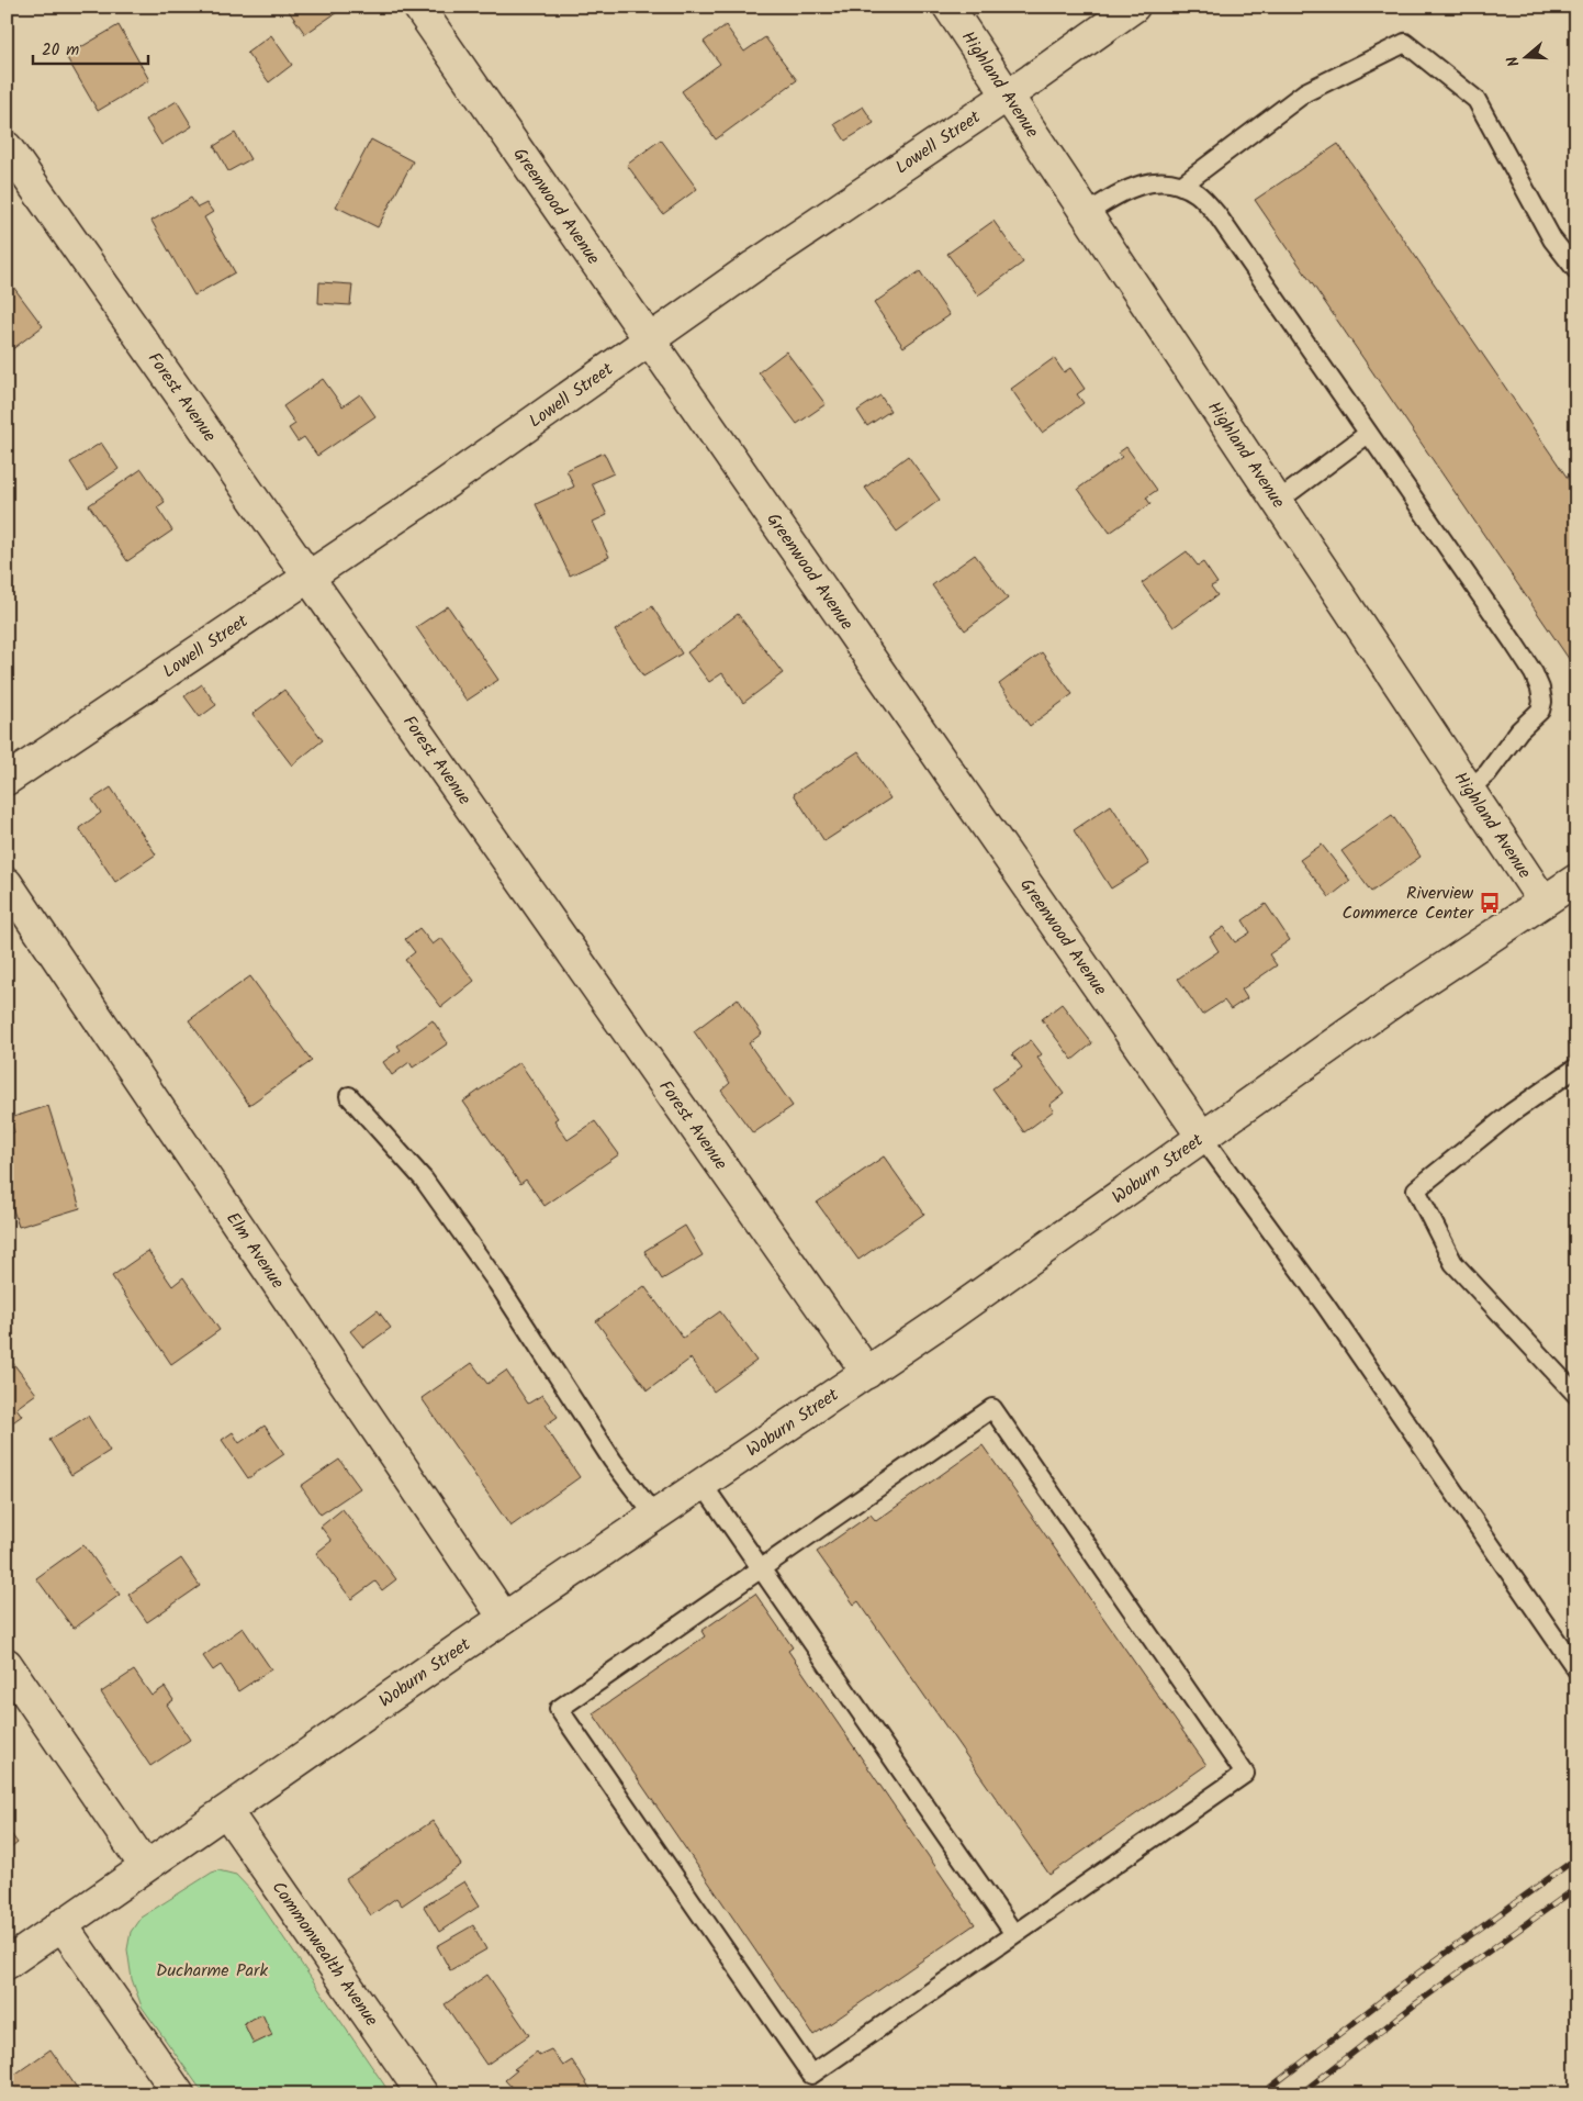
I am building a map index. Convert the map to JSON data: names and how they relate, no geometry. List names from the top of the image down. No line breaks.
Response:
{"streets":{"street":["Highland Avenue","Lowell Street","Greenwood Avenue","Forest Avenue","Woburn Street","Elm Avenue","Commonwealth Avenue"]},"crossings":[["Highland Avenue","Lowell Street"],["Highland Avenue","Woburn Street"],["Lowell Street","Greenwood Avenue"],["Lowell Street","Forest Avenue"],["Greenwood Avenue","Woburn Street"],["Forest Avenue","Woburn Street"],["Woburn Street","Elm Avenue"],["Woburn Street","Commonwealth Avenue"]],"parks":["Ducharme Park"],"places":{"bus stop":["Riverview Commerce Center"]},"scale_bar":"20 m","north":"left"}
